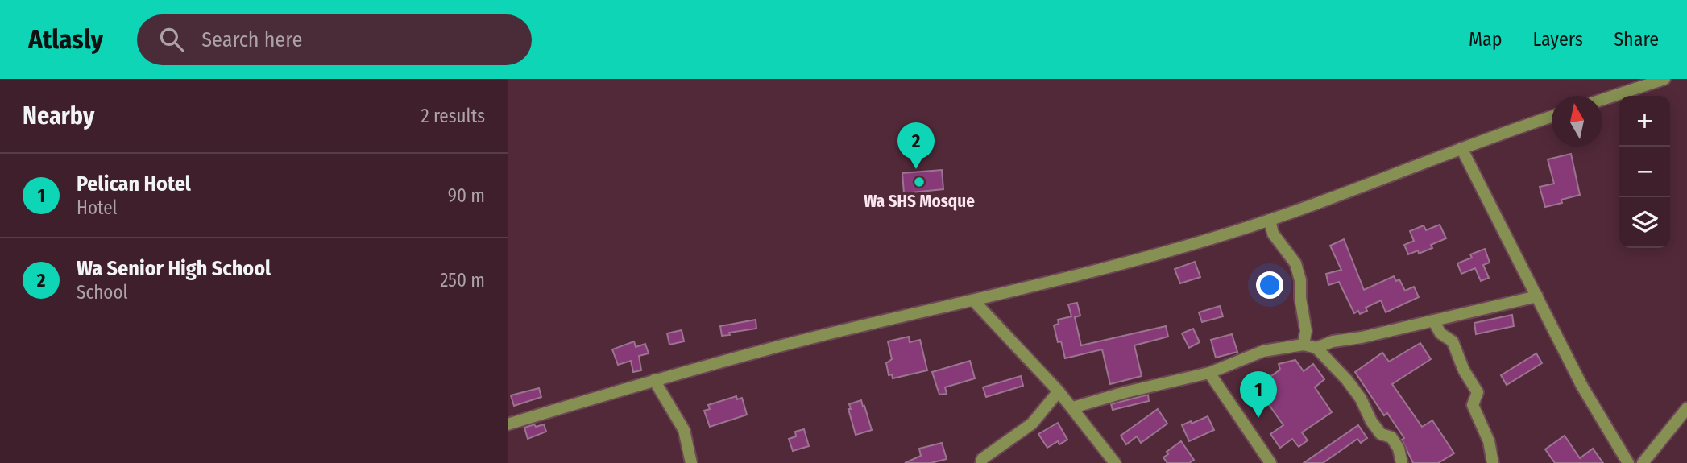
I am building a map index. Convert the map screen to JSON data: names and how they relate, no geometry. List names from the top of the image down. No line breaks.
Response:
{"places":["Wa SHS Mosque"],"north":"top","page":{"header":"Atlasly","search":"Search here","nav":["Map","Layers","Share"],"heading":["Nearby","2 results"],"map_buttons":["+","−"],"pins":["2","1"],"list":[{"mark":"1","name":"Pelican Hotel","note":"Hotel","value":"90 m"},{"mark":"2","name":"Wa Senior High School","note":"School","value":"250 m"}]}}
